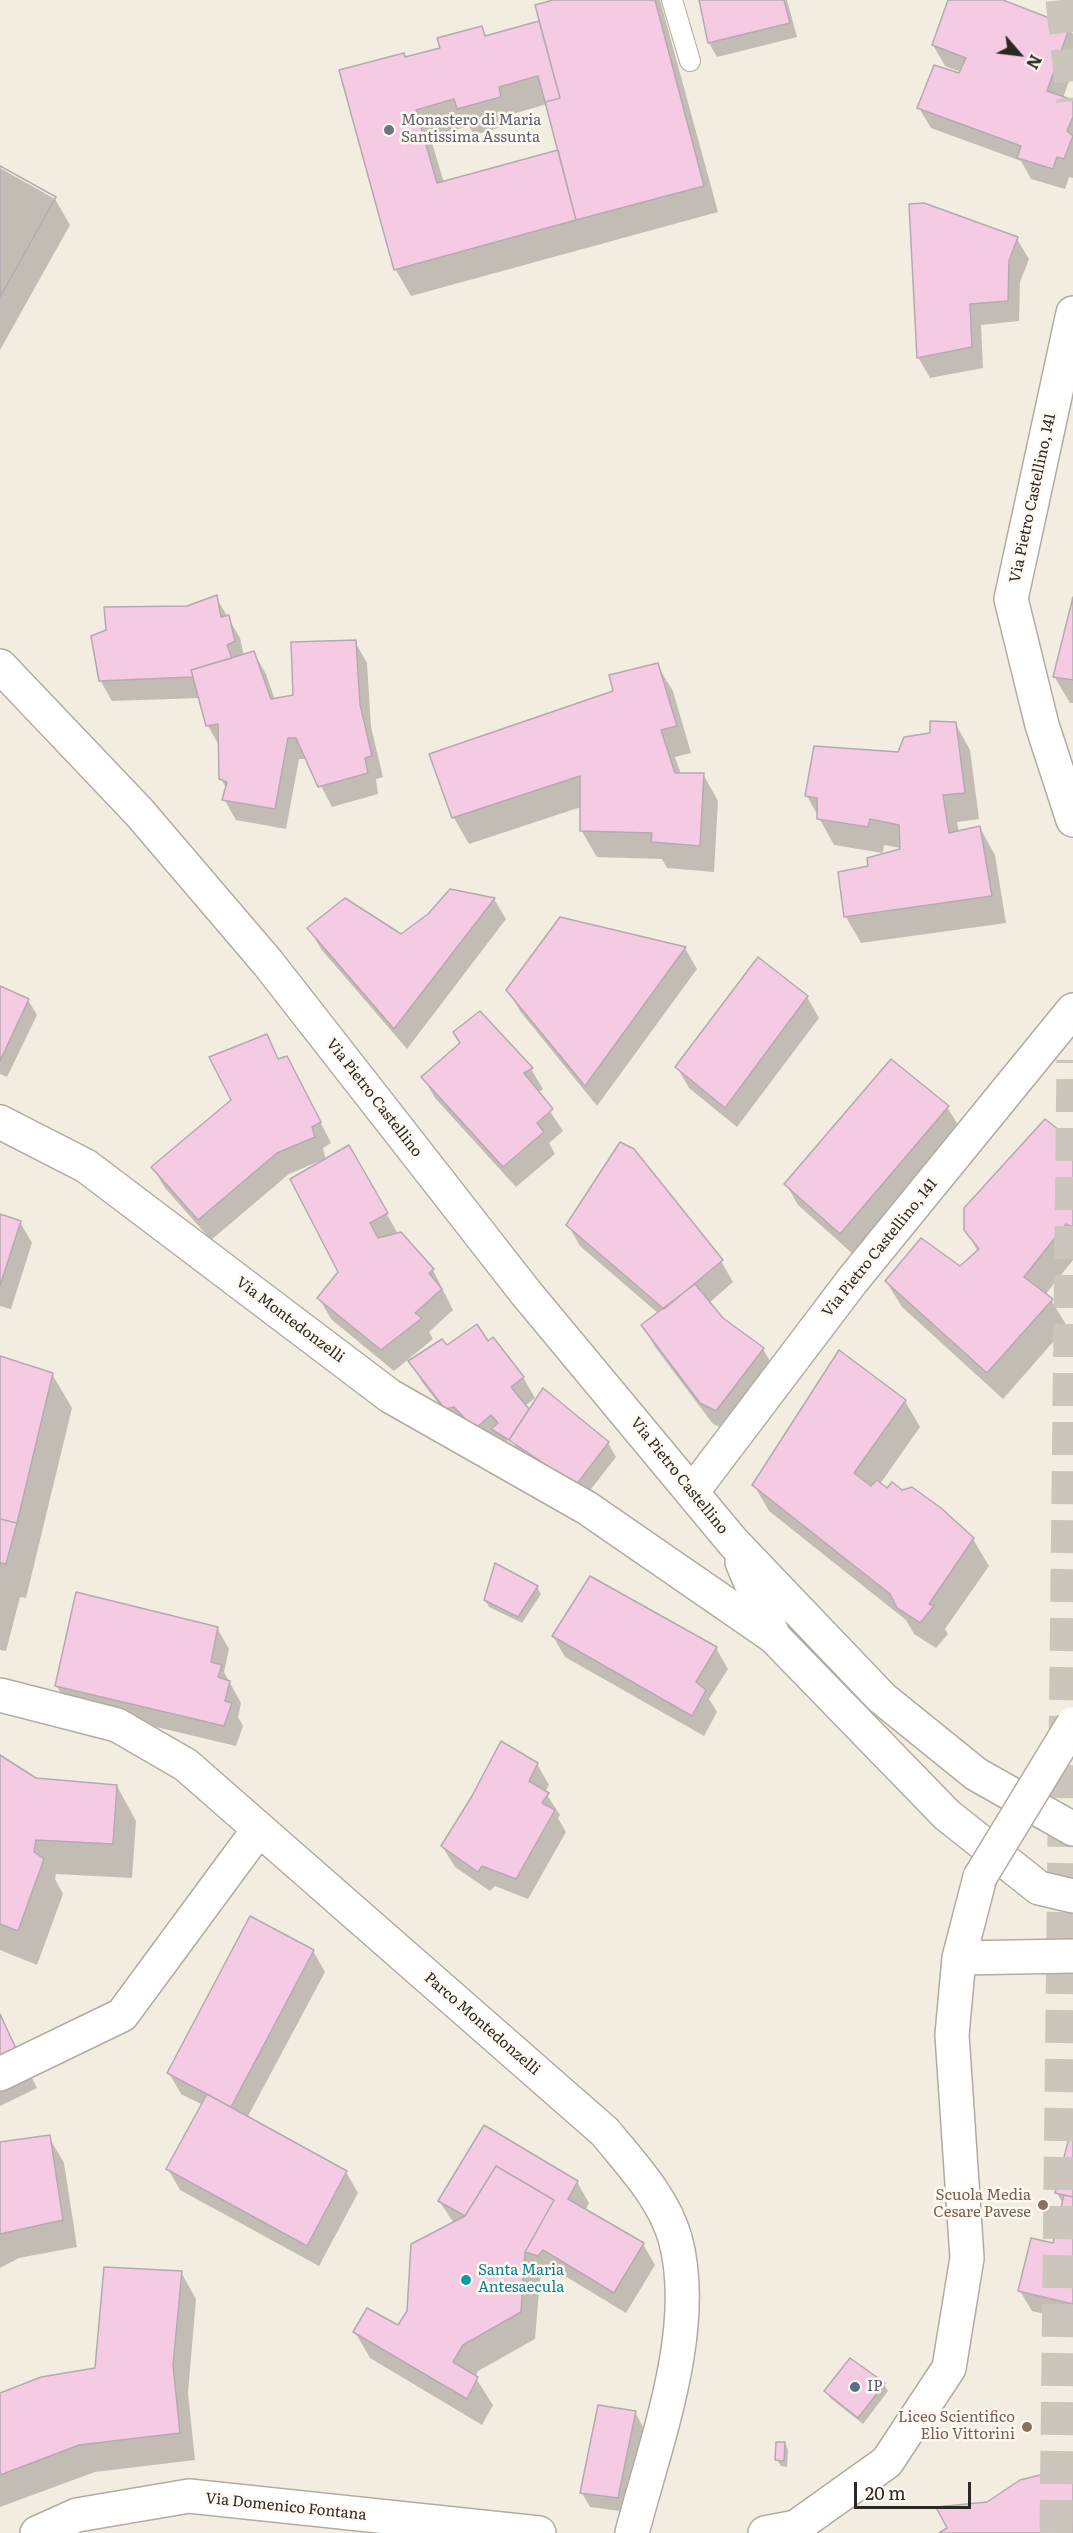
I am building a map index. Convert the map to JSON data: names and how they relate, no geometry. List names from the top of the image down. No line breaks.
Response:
{"streets":{"street":["Via Pietro Castellino, 141","Via Pietro Castellino","Via Montedonzelli","Parco Montedonzelli","Via Domenico Fontana"]},"crossings":[["Via Pietro Castellino, 141","Via Pietro Castellino"],["Via Pietro Castellino","Via Montedonzelli"]],"places":["Monastero di Maria Santissima Assunta","Scuola Media Cesare Pavese","Santa Maria Antesaecula","IP","Liceo Scientifico Elio Vittorini"],"scale_bar":"20 m","north":"bottom right"}
